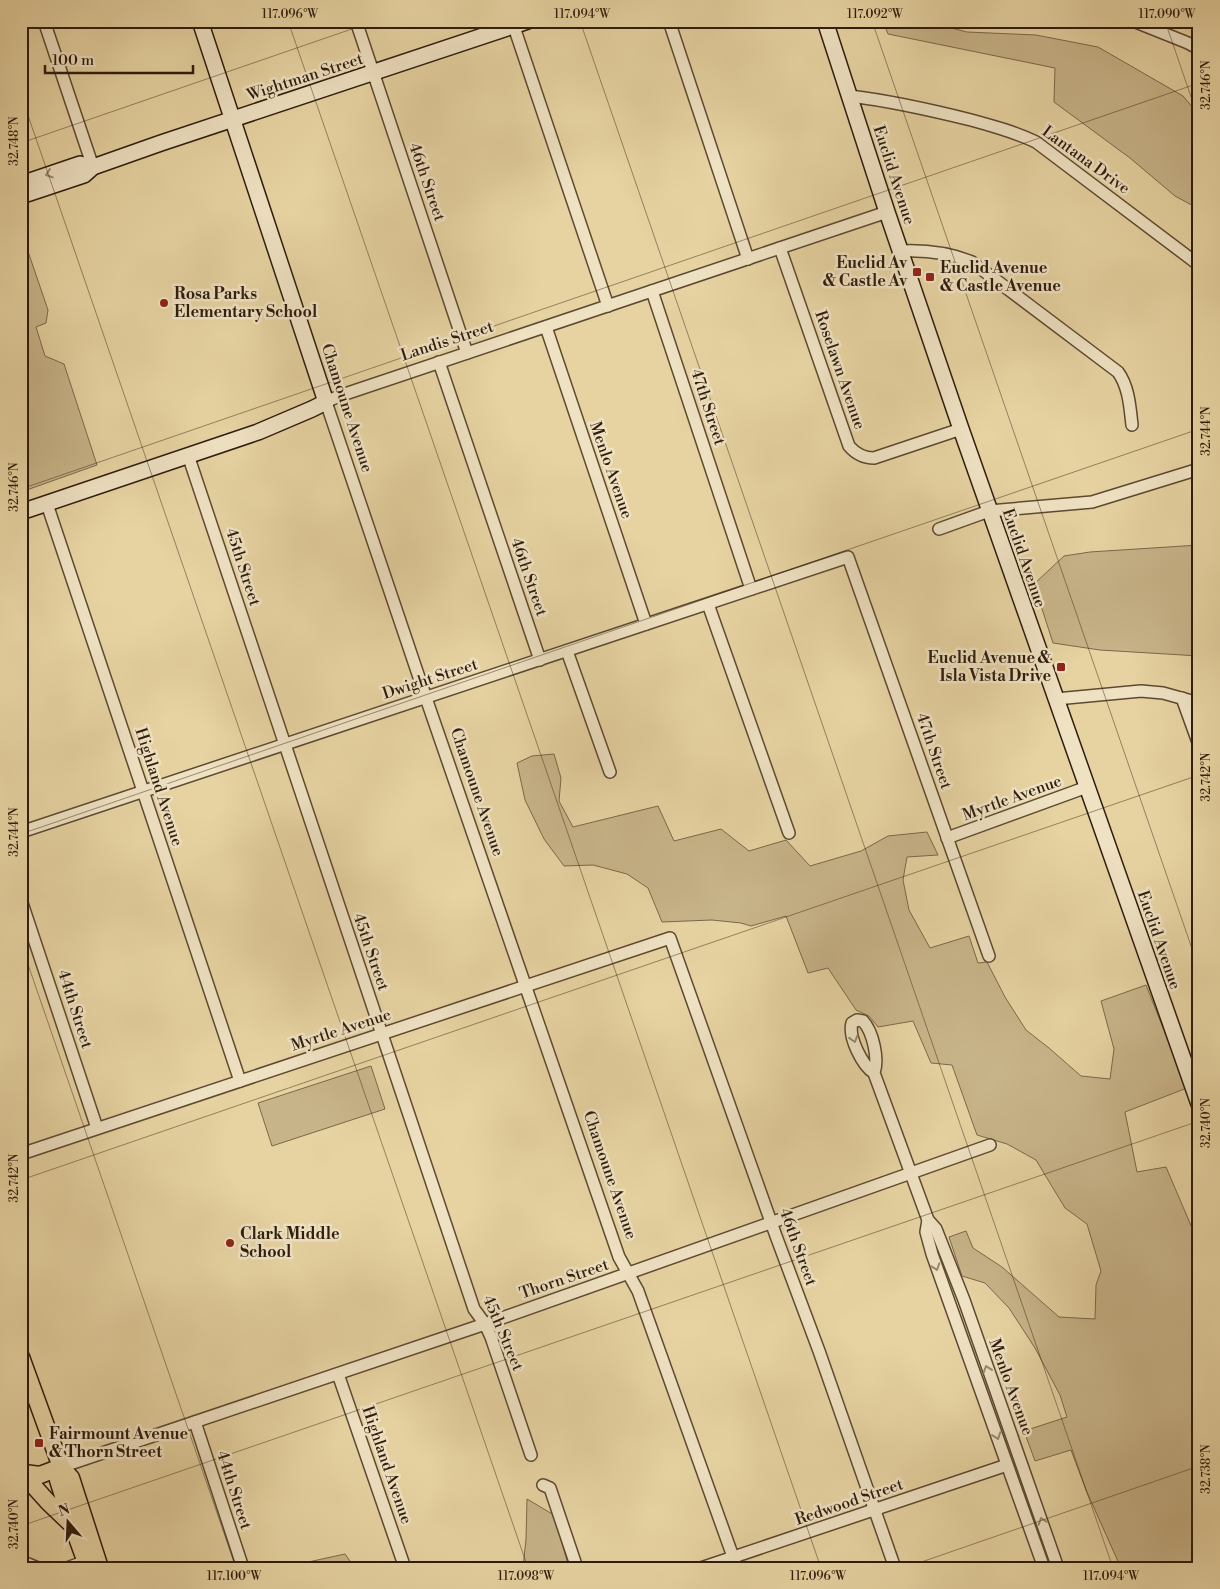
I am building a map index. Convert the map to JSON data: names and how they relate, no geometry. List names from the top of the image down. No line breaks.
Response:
{"streets":{"main road":["Wightman Street","Euclid Avenue","Landis Street","Chamoune Avenue"],"street":["Lantana Drive","46th Street","Roselawn Avenue","47th Street","Menlo Avenue","45th Street","Dwight Street","Highland Avenue","Myrtle Avenue","44th Street","Thorn Street","Redwood Street"]},"crossings":[["Wightman Street","46th Street"],["Wightman Street","Chamoune Avenue"],["Lantana Drive","Euclid Avenue"],["Euclid Avenue","Landis Street"],["Euclid Avenue","Roselawn Avenue"],["Euclid Avenue","Myrtle Avenue"],["46th Street","Landis Street"],["46th Street","Dwight Street"],["46th Street","Myrtle Avenue"],["46th Street","Thorn Street"],["46th Street","Redwood Street"],["Landis Street","Roselawn Avenue"],["Landis Street","47th Street"],["Landis Street","Chamoune Avenue"],["Landis Street","Menlo Avenue"],["Landis Street","45th Street"],["Landis Street","Highland Avenue"],["47th Street","Dwight Street"],["47th Street","Myrtle Avenue"],["Chamoune Avenue","Dwight Street"],["Chamoune Avenue","Myrtle Avenue"],["Chamoune Avenue","Thorn Street"],["Chamoune Avenue","Redwood Street"],["Menlo Avenue","Dwight Street"],["Menlo Avenue","Thorn Street"],["Menlo Avenue","Redwood Street"],["45th Street","Dwight Street"],["45th Street","Myrtle Avenue"],["45th Street","Thorn Street"],["Dwight Street","Highland Avenue"],["Highland Avenue","Myrtle Avenue"],["Highland Avenue","Thorn Street"],["Myrtle Avenue","44th Street"],["44th Street","Thorn Street"]],"places":{"transit":["Euclid Av & Castle Av","Euclid Avenue & Castle Avenue","Euclid Avenue & Isla Vista Drive","Fairmount Avenue & Thorn Street"],"other":["Rosa Parks Elementary School","Clark Middle School"]},"scale_bar":"100 m","north":"top","coordinates":["117.096°W","117.094°W","117.092°W","117.090°W","32.746°N","32.748°N","32.744°N","32.742°N","32.740°N","32.738°N","117.100°W","117.098°W"]}
